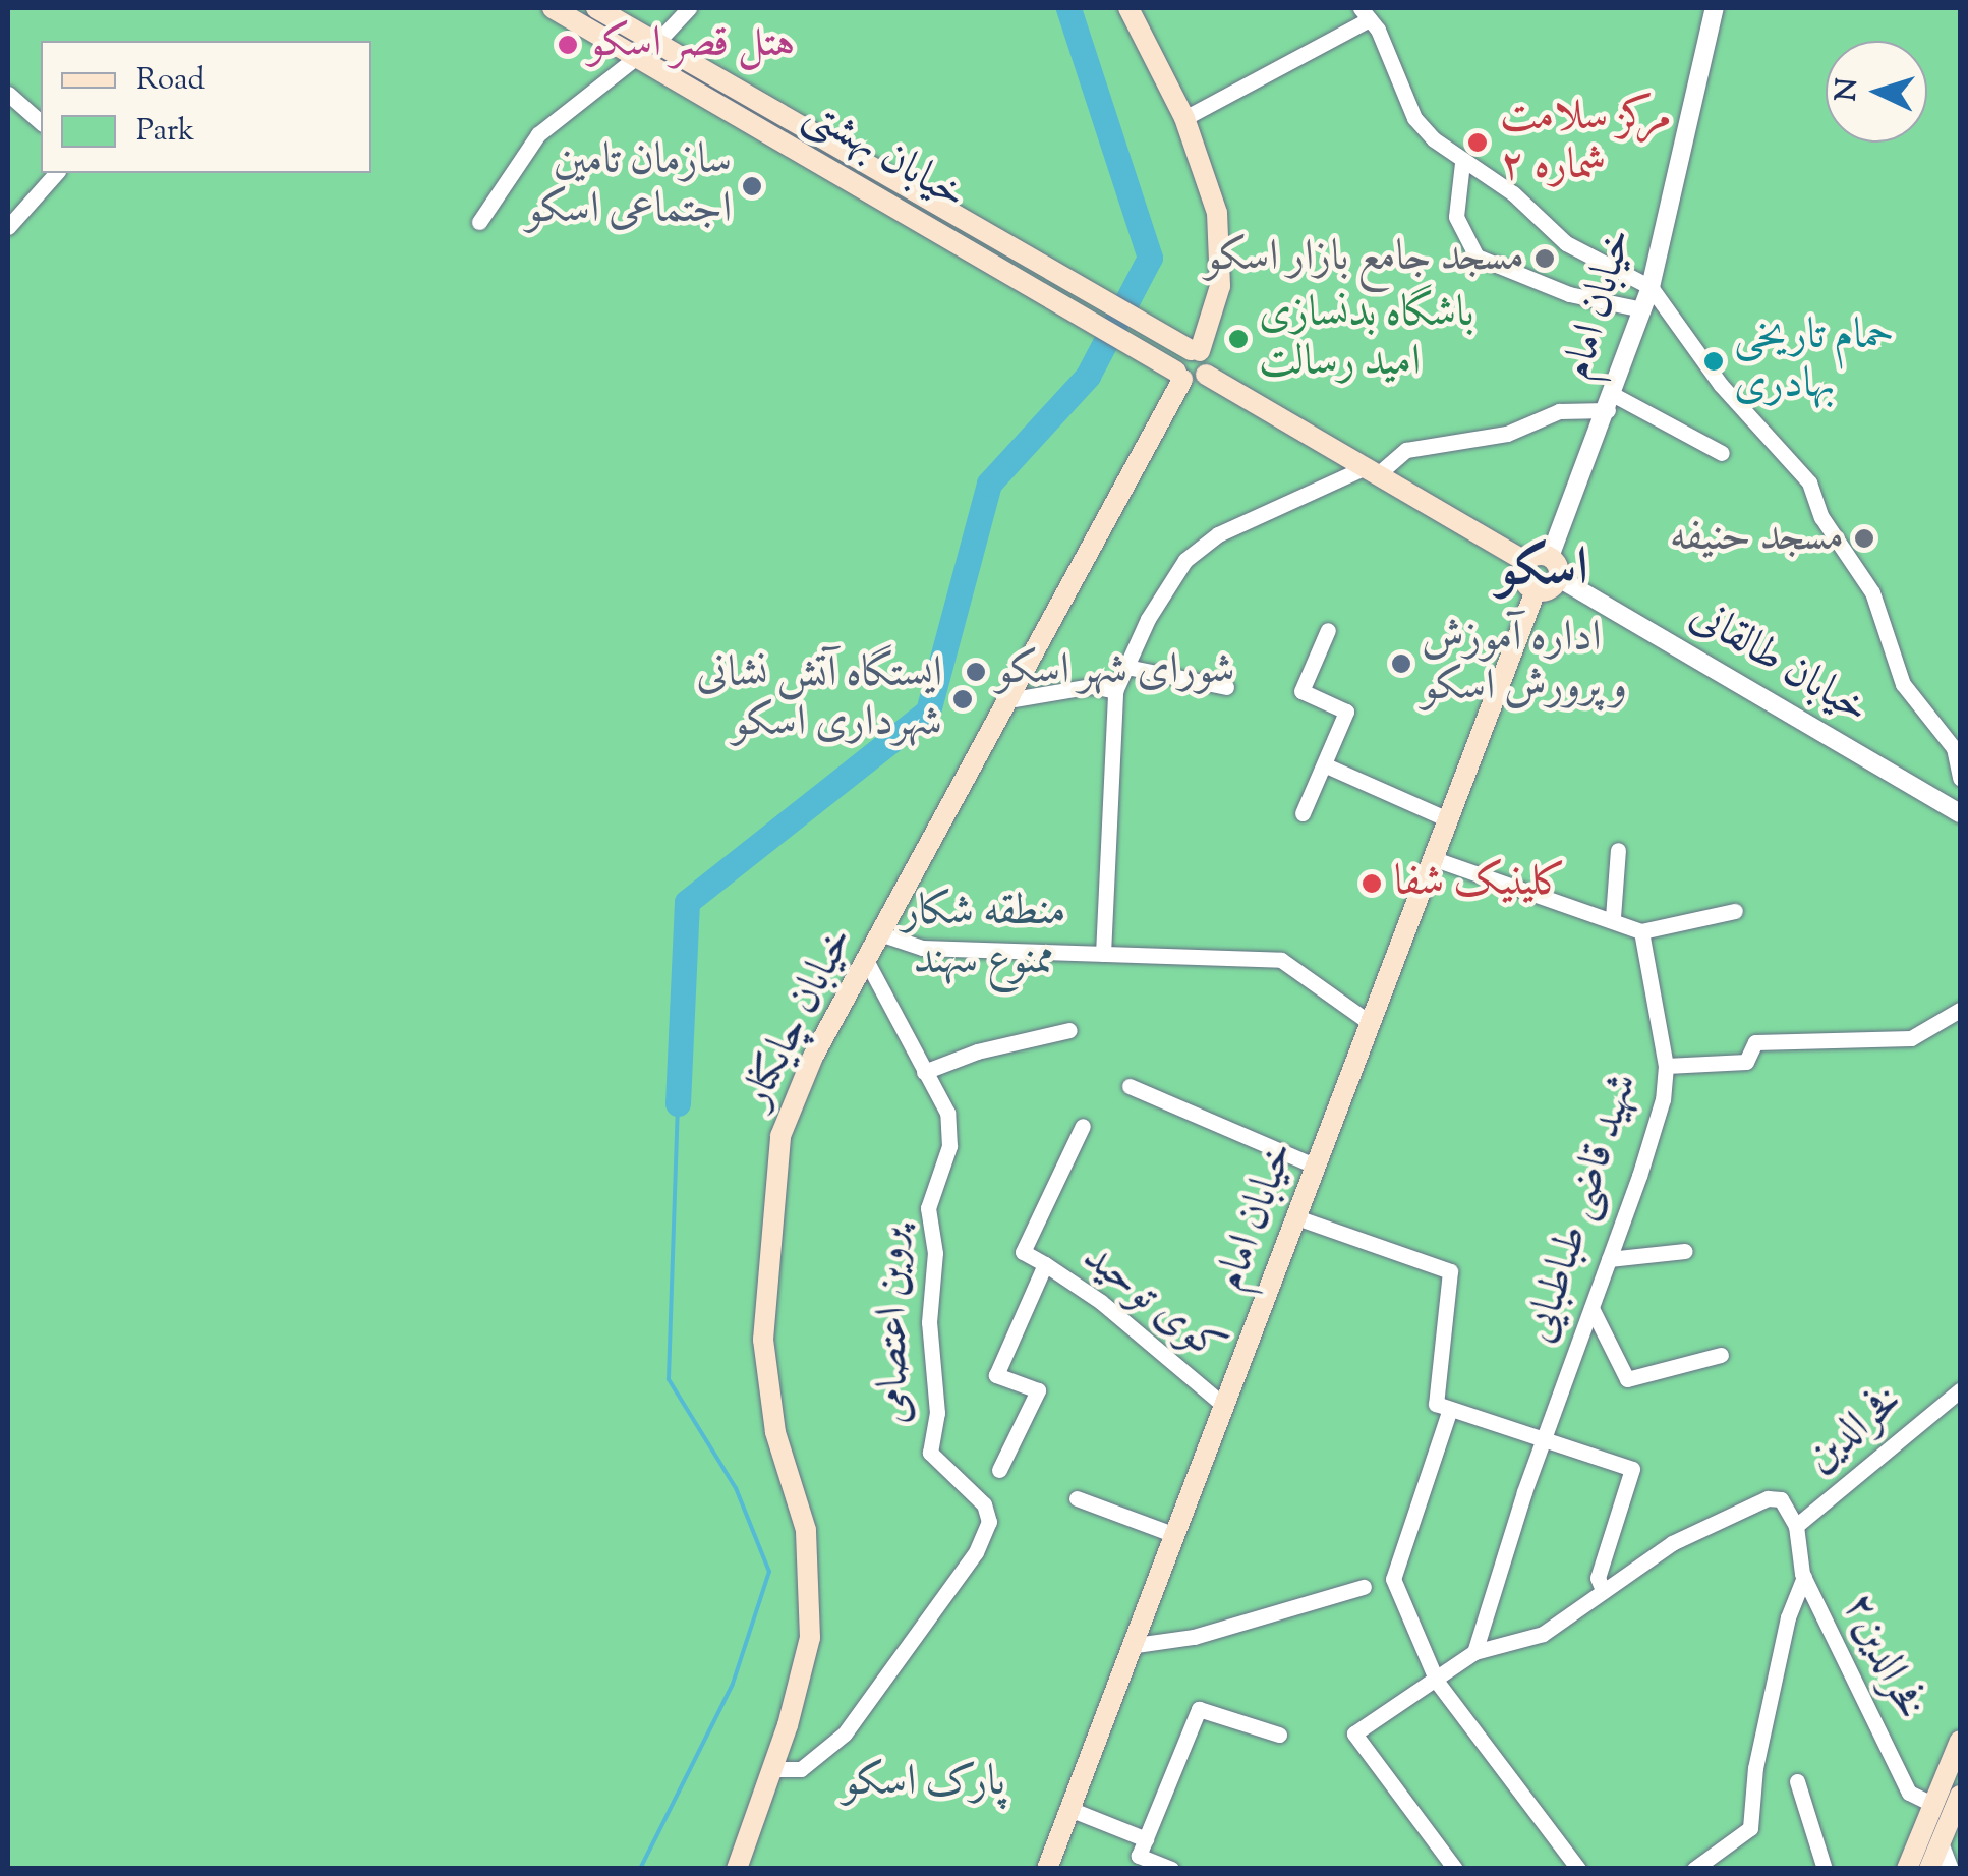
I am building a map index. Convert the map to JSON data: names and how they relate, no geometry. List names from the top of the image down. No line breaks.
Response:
{"streets":{"main road":["خیابان بهشتی","خیابان امام","خیابان چایکنار"],"street":["خیابان طالقانی","شهید قاضی طباطبایی","کوی توحید","پروین اعتصامی","فخرالدین","فخرالدین۲"]},"crossings":[["خیابان بهشتی","خیابان چایکنار"],["خیابان امام","خیابان طالقانی"],["خیابان امام","کوی توحید"],["خیابان چایکنار","پروین اعتصامی"],["فخرالدین","فخرالدین۲"]],"districts":["اسکو"],"parks":["منطقه شکار ممنوع سهند","پارک اسکو"],"places":["هتل قصر اسکو","مرکز سلامت شماره ۲","سازمان تامین اجتماعی اسکو","مسجد جامع بازار اسکو","باشگاه بدنسازی امید رسالت","حمام تاریخی بهادری","مسجد حنیفه","اداره آموزش و پرورش اسکو","شورای شهر اسکو","ایستگاه آتش نشانی شهرداری اسکو","کلینیک شفا"],"legend":["Road","Park"],"north":"left"}
